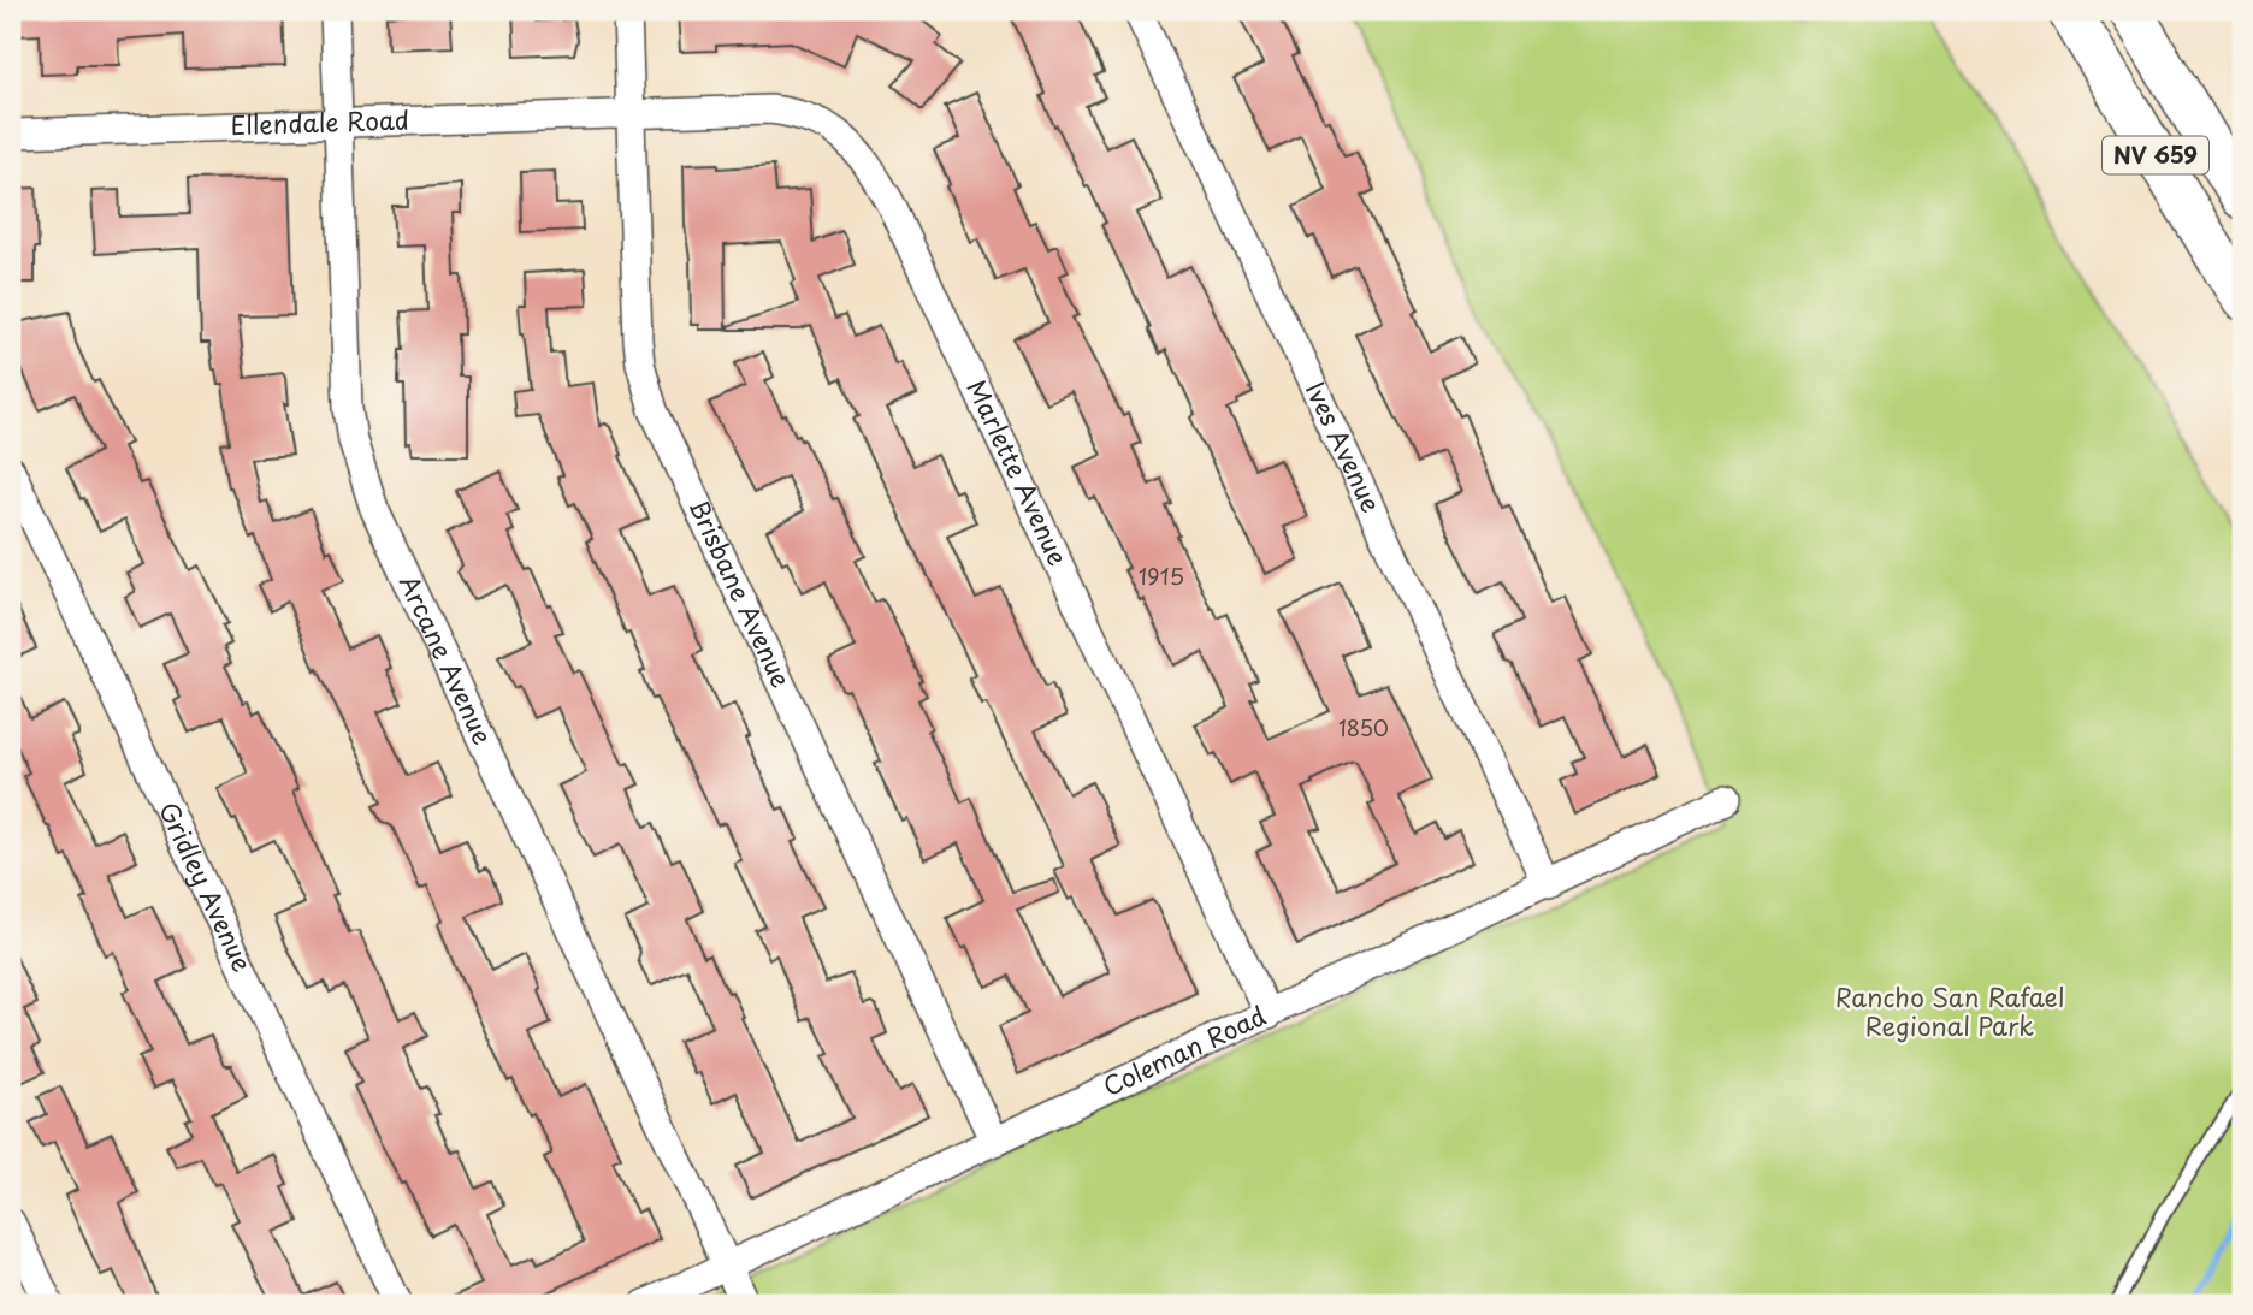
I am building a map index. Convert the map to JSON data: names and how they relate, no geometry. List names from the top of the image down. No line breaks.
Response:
{"streets":{"main road":["NV 659"],"street":["Ellendale Road","Ives Avenue","Marlette Avenue","Brisbane Avenue","Arcane Avenue","Gridley Avenue","Coleman Road"]},"crossings":[["Ellendale Road","Marlette Avenue"],["Ellendale Road","Brisbane Avenue"],["Ellendale Road","Arcane Avenue"],["Ives Avenue","Coleman Road"],["Marlette Avenue","Brisbane Avenue"],["Marlette Avenue","Coleman Road"],["Brisbane Avenue","Coleman Road"],["Arcane Avenue","Coleman Road"]],"parks":["Rancho San Rafael Regional Park"],"house_numbers":["1915","1850"]}
